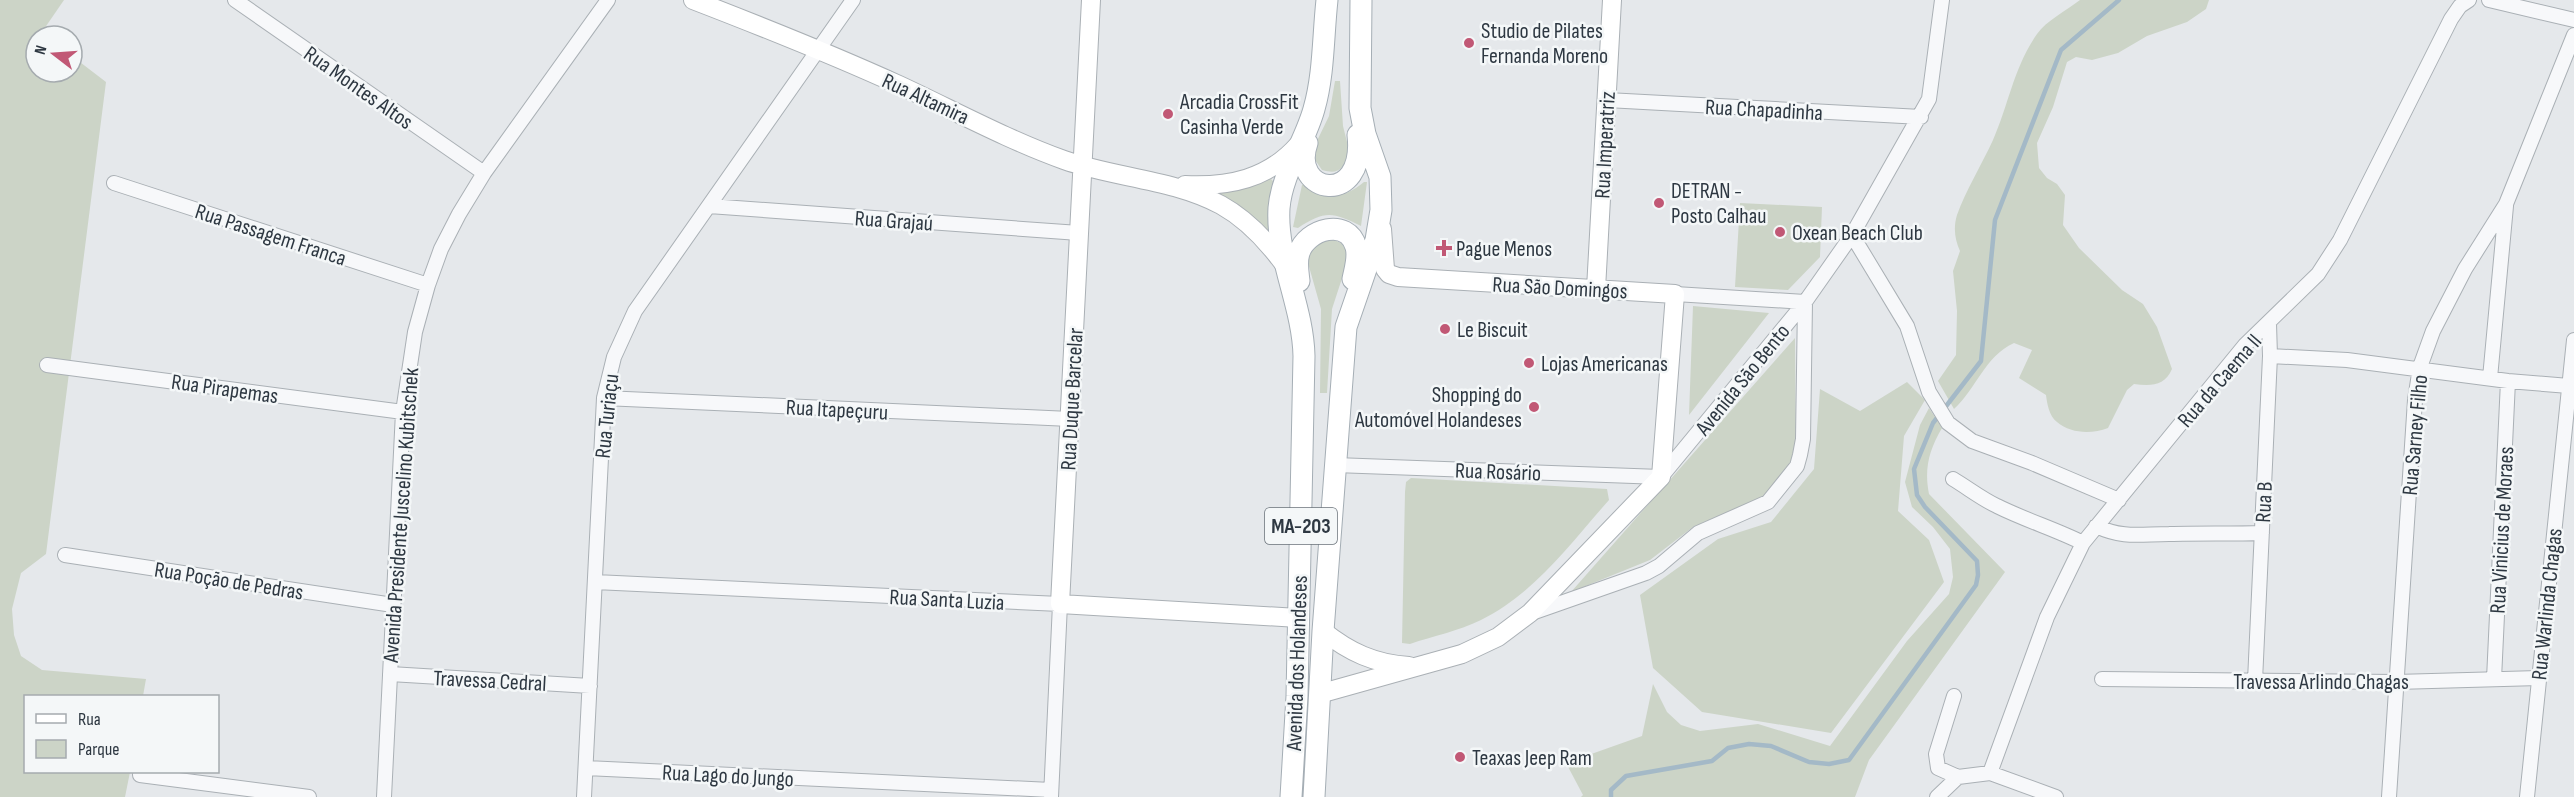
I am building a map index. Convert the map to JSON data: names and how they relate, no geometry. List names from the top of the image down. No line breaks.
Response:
{"streets":{"main road":["MA-203","Avenida dos Holandeses"],"street":["Rua Montes Altos","Rua Altamira","Rua Chapadinha","Rua Imperatriz","Rua Grajaú","Rua Passagem Franca","Rua São Domingos","Avenida São Bento","Rua da Caema II","Rua Pirapemas","Rua Duque Barcelar","Rua Itapeçuru","Rua Turiaçu","Rua Sarney Filho","Rua Rosário","Rua B","Avenida Presidente Juscelino Kubitschek","Rua Vinicius de Moraes","Rua Poção de Pedras","Rua Santa Luzia","Rua Warlinda Chagas","Travessa Cedral","Travessa Arlindo Chagas","Rua Lago do Jungo"]},"crossings":[["Rua Montes Altos","Avenida Presidente Juscelino Kubitschek"],["Rua Altamira","Rua Duque Barcelar"],["Rua Altamira","Rua Turiaçu"],["Rua Altamira","Avenida dos Holandeses"],["Rua Chapadinha","Rua Imperatriz"],["Rua Chapadinha","Avenida São Bento"],["Rua Imperatriz","Rua São Domingos"],["Rua Grajaú","Rua Duque Barcelar"],["Rua Grajaú","Rua Turiaçu"],["Rua Passagem Franca","Avenida Presidente Juscelino Kubitschek"],["Rua São Domingos","Avenida São Bento"],["Rua São Domingos","Avenida dos Holandeses"],["Avenida São Bento","Rua Rosário"],["Avenida São Bento","Avenida dos Holandeses"],["Rua da Caema II","Rua B"],["Rua Pirapemas","Avenida Presidente Juscelino Kubitschek"],["Rua Duque Barcelar","Rua Itapeçuru"],["Rua Duque Barcelar","Rua Santa Luzia"],["Rua Duque Barcelar","Rua Lago do Jungo"],["Rua Itapeçuru","Rua Turiaçu"],["Rua Turiaçu","Rua Santa Luzia"],["Rua Turiaçu","Travessa Cedral"],["Rua Turiaçu","Rua Lago do Jungo"],["Rua Sarney Filho","Travessa Arlindo Chagas"],["Rua Rosário","Avenida dos Holandeses"],["Rua B","Travessa Arlindo Chagas"],["Avenida Presidente Juscelino Kubitschek","Rua Poção de Pedras"],["Avenida Presidente Juscelino Kubitschek","Travessa Cedral"],["Rua Vinicius de Moraes","Travessa Arlindo Chagas"],["Rua Santa Luzia","Avenida dos Holandeses"],["Rua Warlinda Chagas","Travessa Arlindo Chagas"]],"places":{"other":["Studio de Pilates Fernanda Moreno","Arcadia CrossFit Casinha Verde","DETRAN - Posto Calhau","Oxean Beach Club","Le Biscuit","Lojas Americanas","Shopping do Automóvel Holandeses","Teaxas Jeep Ram"],"health":["Pague Menos"]},"legend":["Rua","Parque"],"north":"left"}
